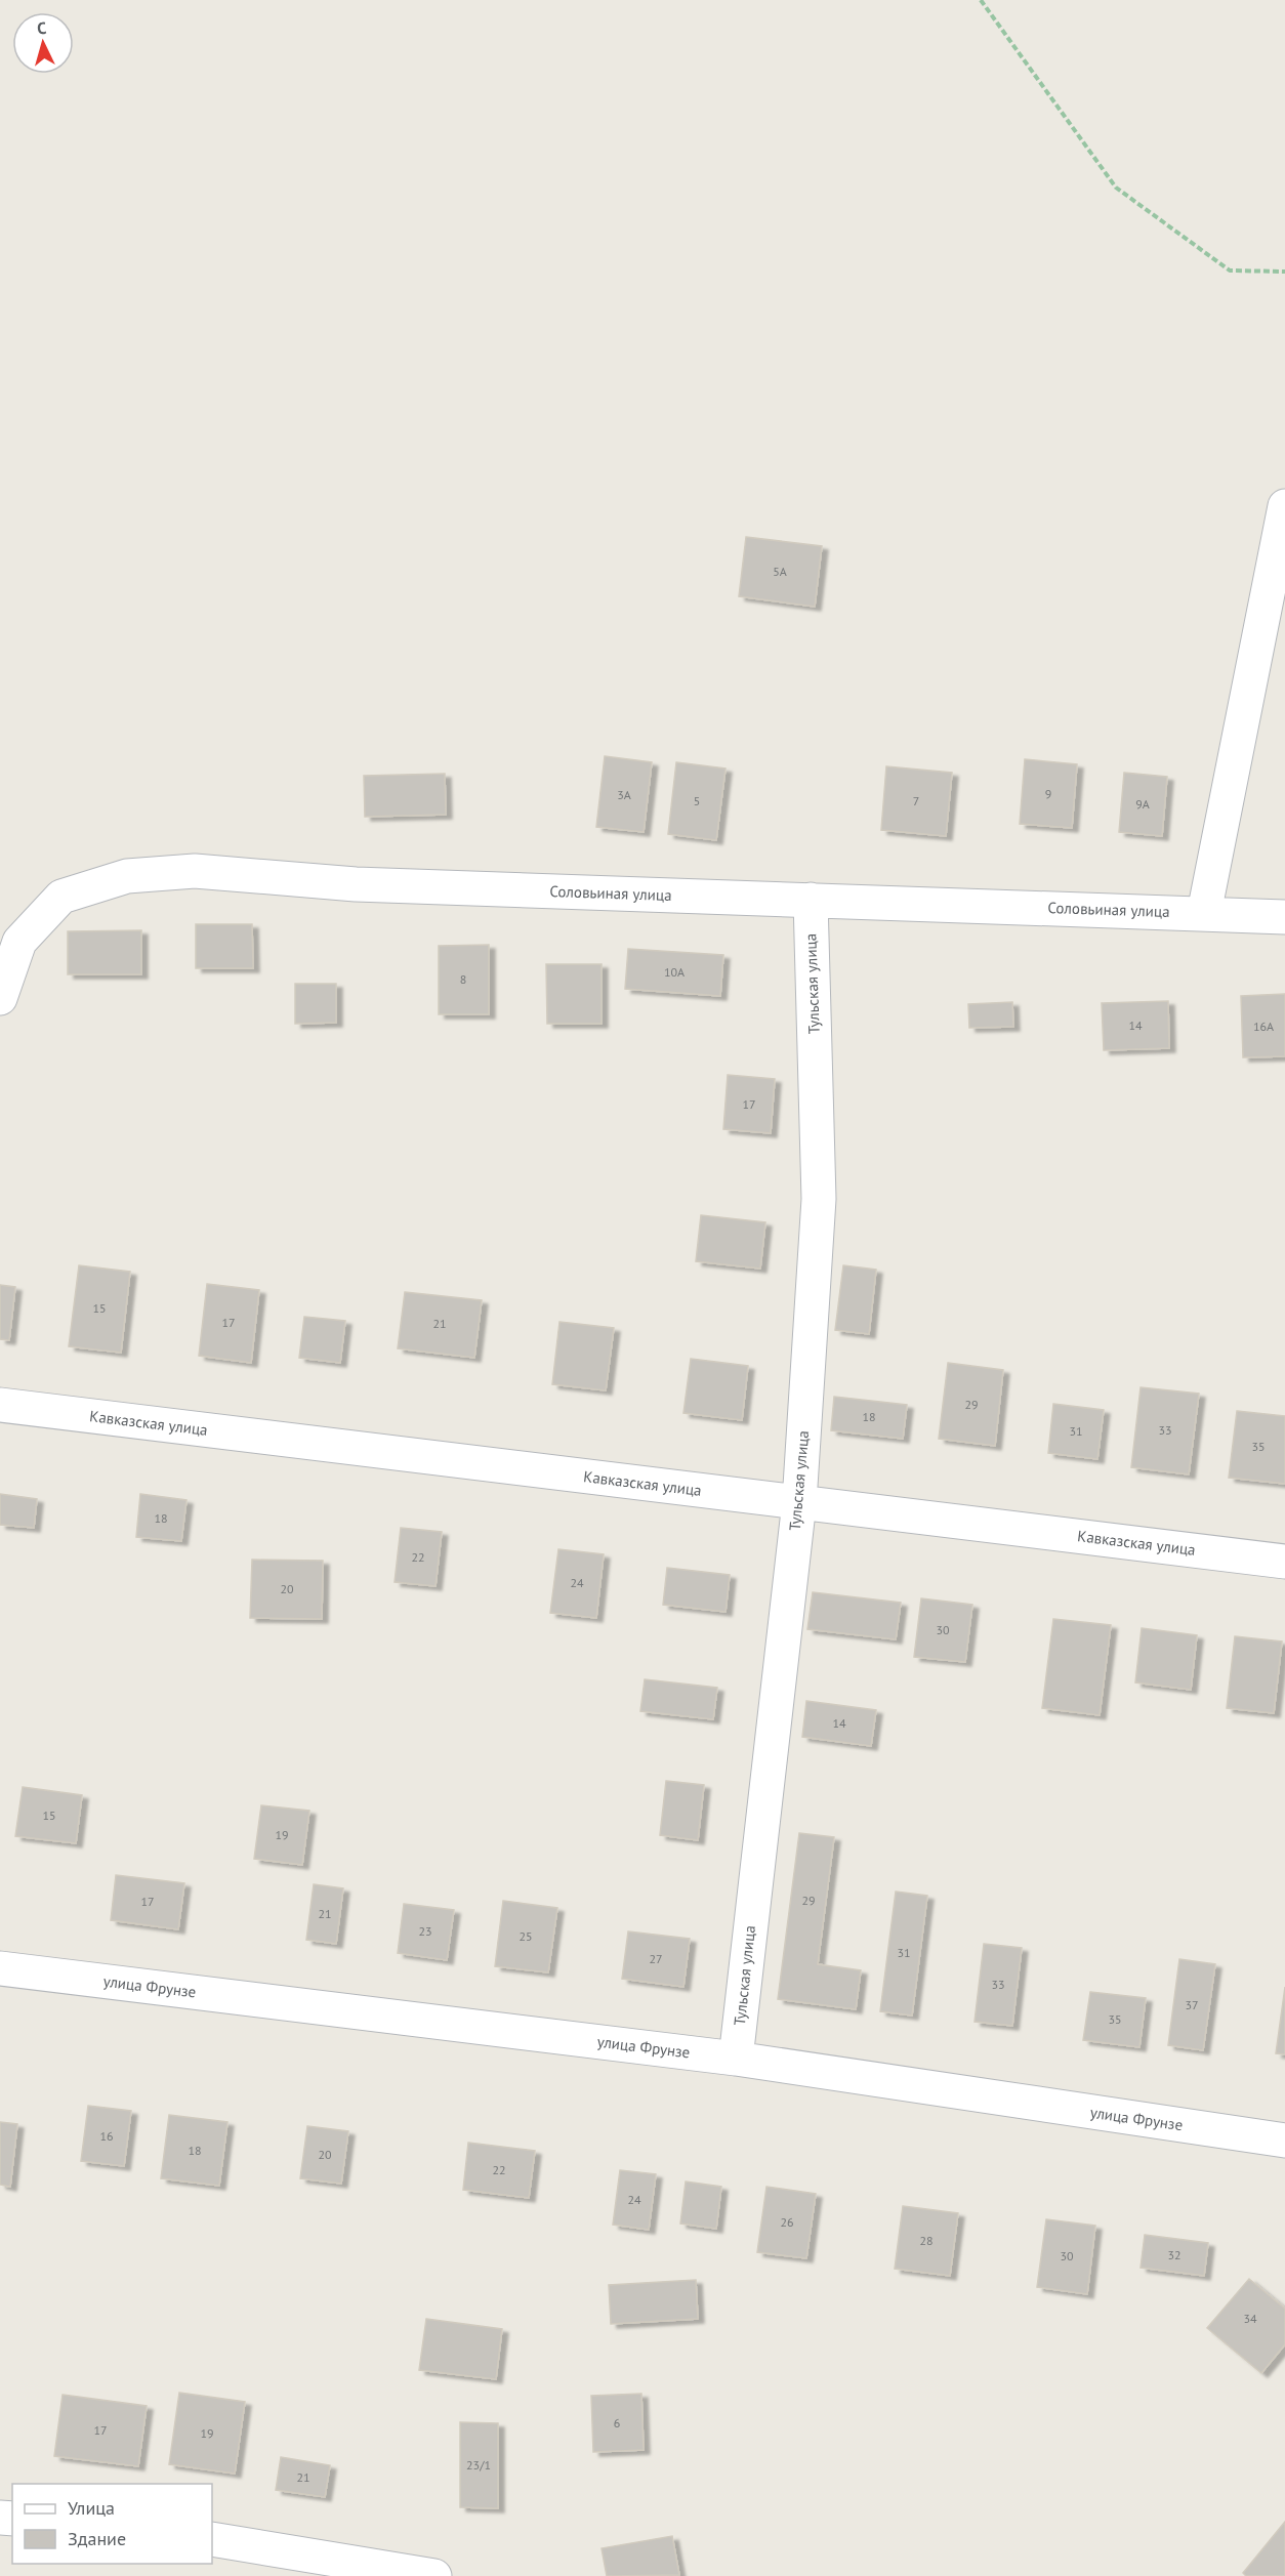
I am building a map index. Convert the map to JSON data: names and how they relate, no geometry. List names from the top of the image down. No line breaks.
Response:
{"streets":{"street":["Соловьиная улица","Тульская улица","Кавказская улица","улица Фрунзе"]},"crossings":[["Соловьиная улица","Тульская улица"],["Тульская улица","Кавказская улица"],["Тульская улица","улица Фрунзе"]],"house_numbers":["5А","9","3А","5","7","9А","10А","8","14","16А","17","15","17","21","29","18","33","31","35","18","22","24","20","30","14","15","19","29","17","21","23","25","31","27","33","37","35","16","18","20","22","24","26","28","32","30","34","6","17","19","23/1","21"],"legend":["Улица","Здание"],"north":"top"}
